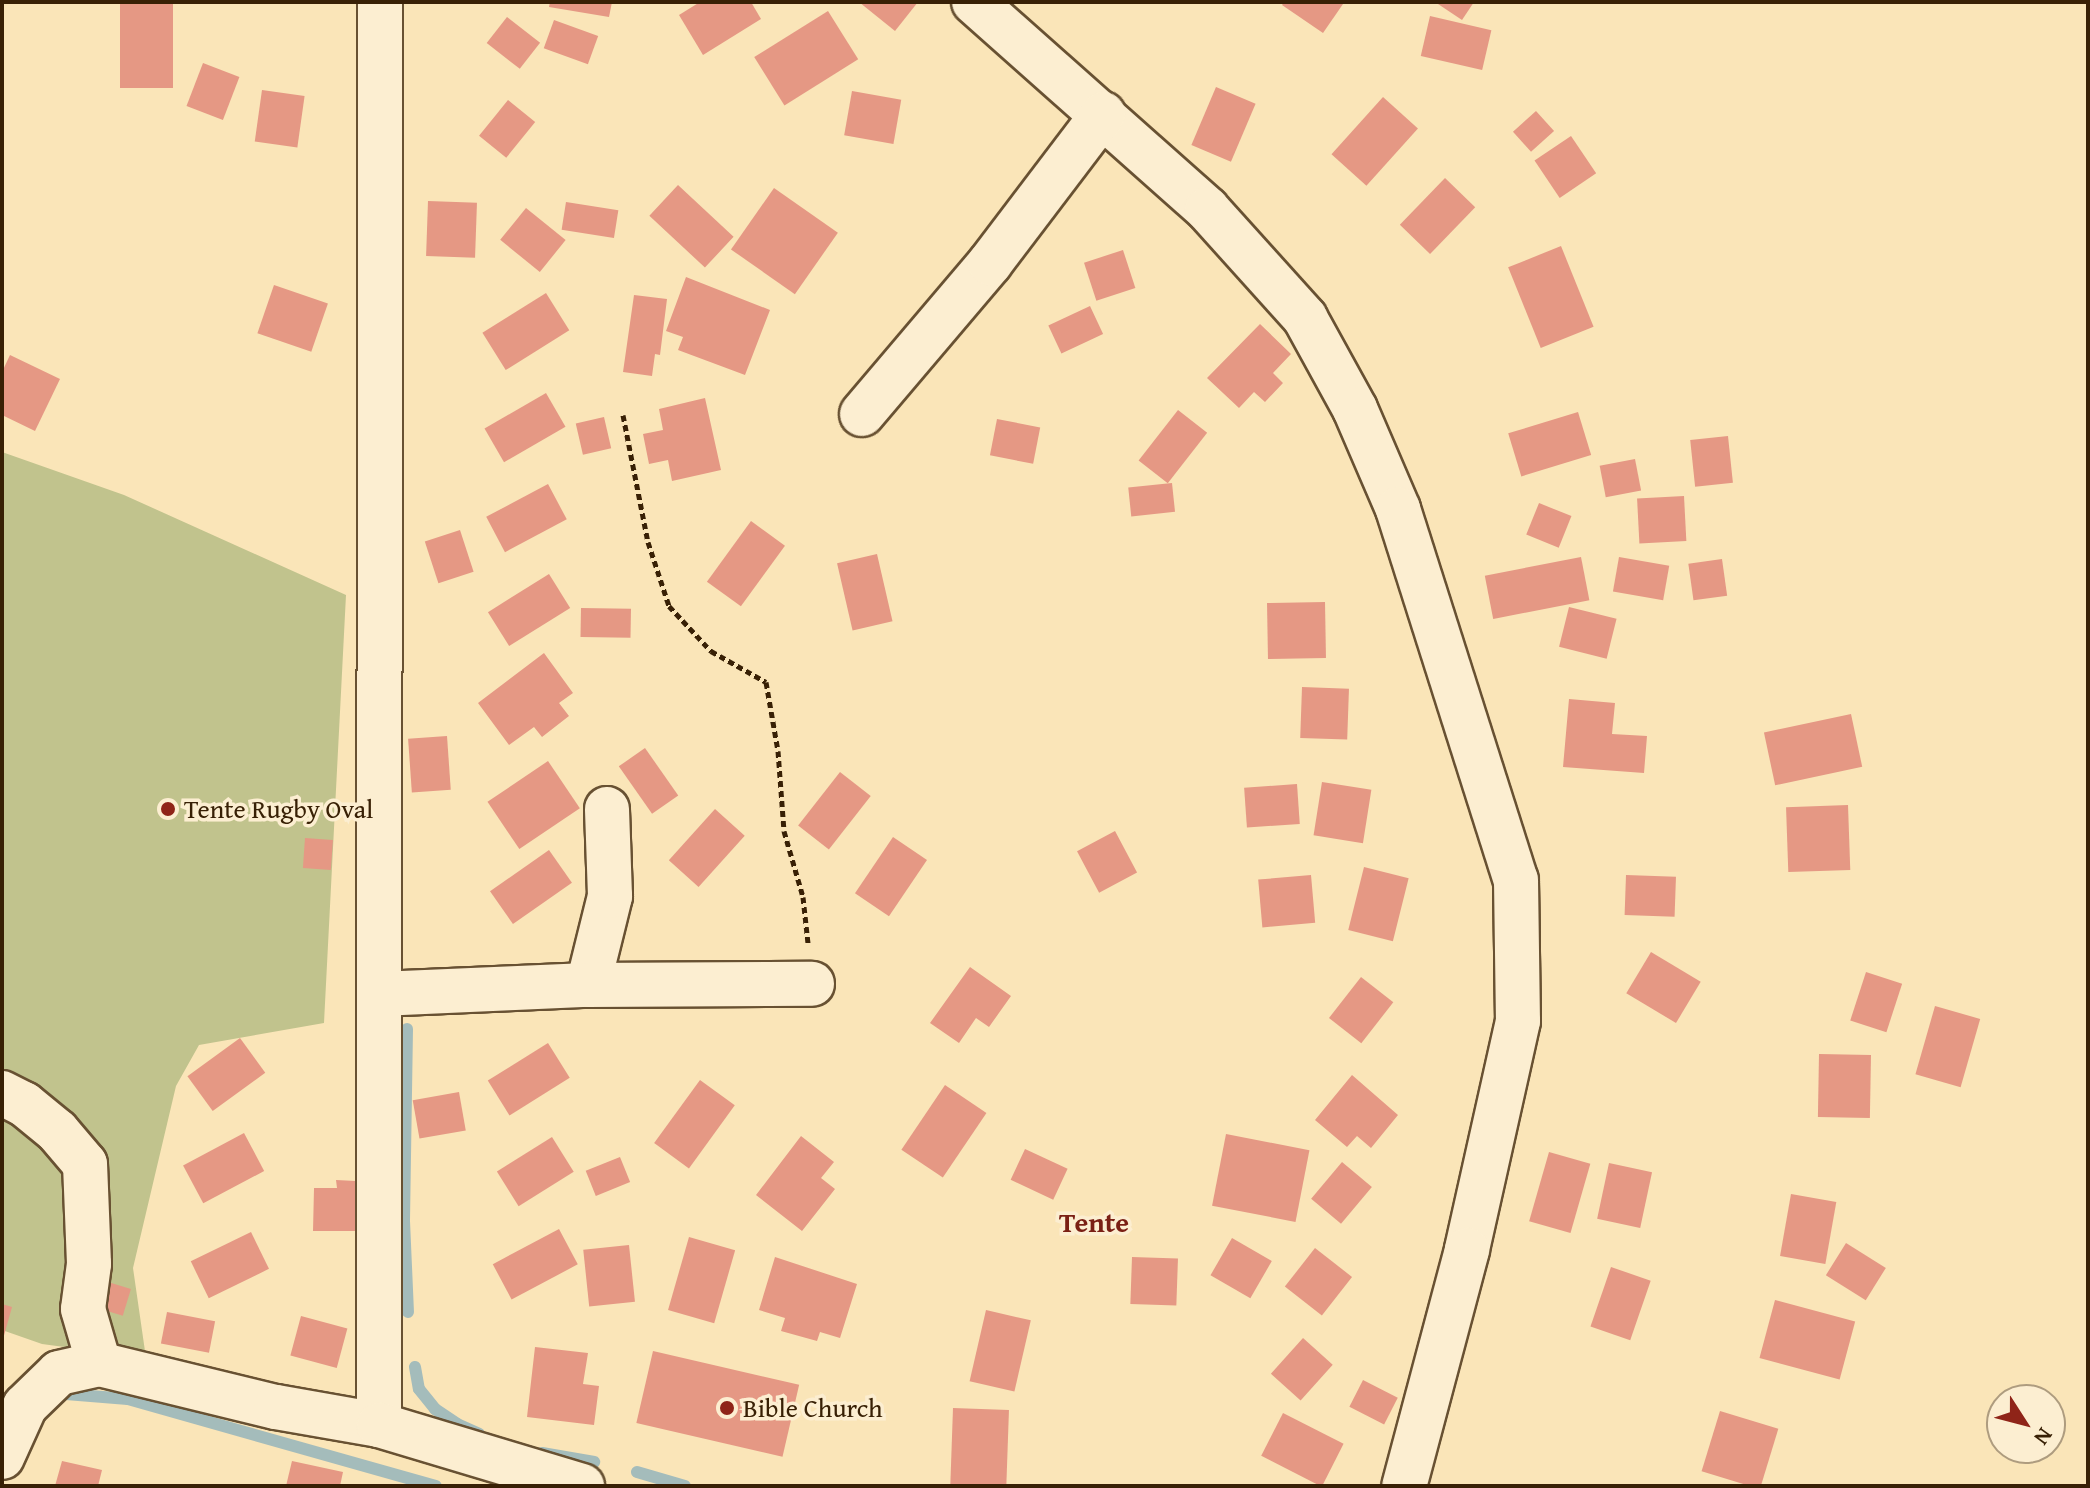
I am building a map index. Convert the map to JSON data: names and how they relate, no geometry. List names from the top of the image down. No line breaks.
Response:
{"districts":["Tente"],"places":["Tente Rugby Oval","Bible Church"],"north":"bottom right"}
